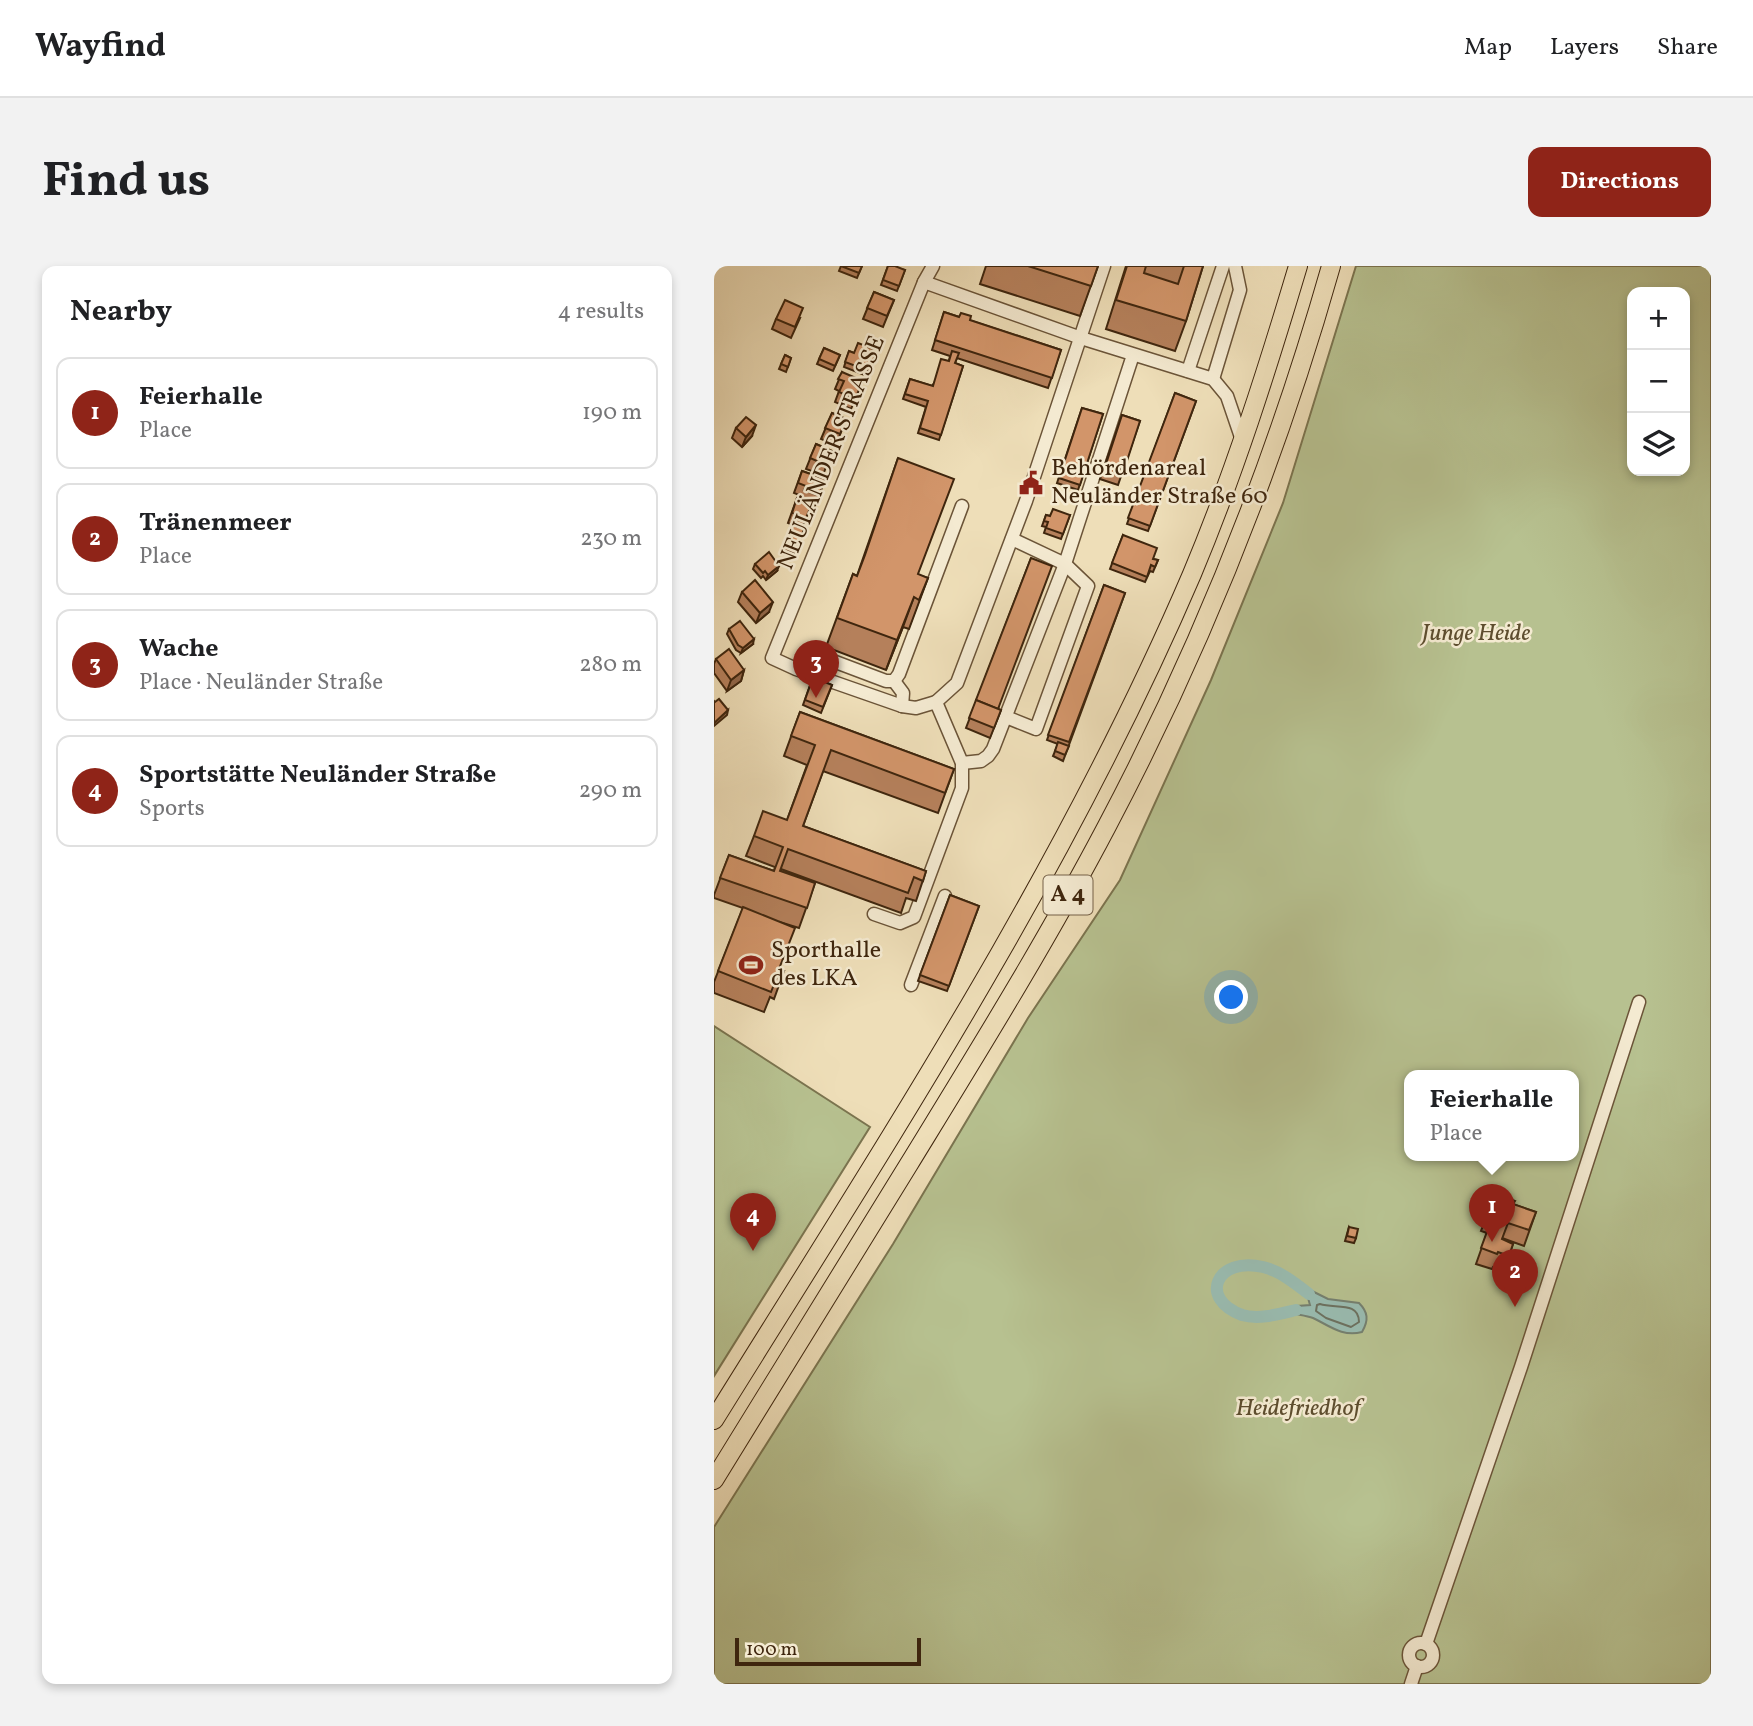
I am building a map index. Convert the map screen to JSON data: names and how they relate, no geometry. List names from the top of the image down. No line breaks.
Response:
{"streets":{"highway":["A 4"],"street":["NEULÄNDER STRASSE"]},"parks":["Junge Heide","Heidefriedhof"],"places":{"public building":["Behördenareal Neuländer Straße 60"],"sports":["Sporthalle des LKA"]},"scale_bar":"100 m","page":{"header":"Wayfind","nav":["Map","Layers","Share"],"buttons":"Directions","title":"Find us","heading":["Nearby","4 results"],"map_buttons":["+","−"],"list":[{"mark":"1","name":"Feierhalle","note":"Place","value":"190 m"},{"mark":"2","name":"Tränenmeer","note":"Place","value":"230 m"},{"mark":"3","name":"Wache","note":"Place · Neuländer Straße","value":"280 m"},{"mark":"4","name":"Sportstätte Neuländer Straße","note":"Sports","value":"290 m"}],"pins":["3","1","4","2"],"popup":["Feierhalle","Place"],"scale":"100 m"}}
